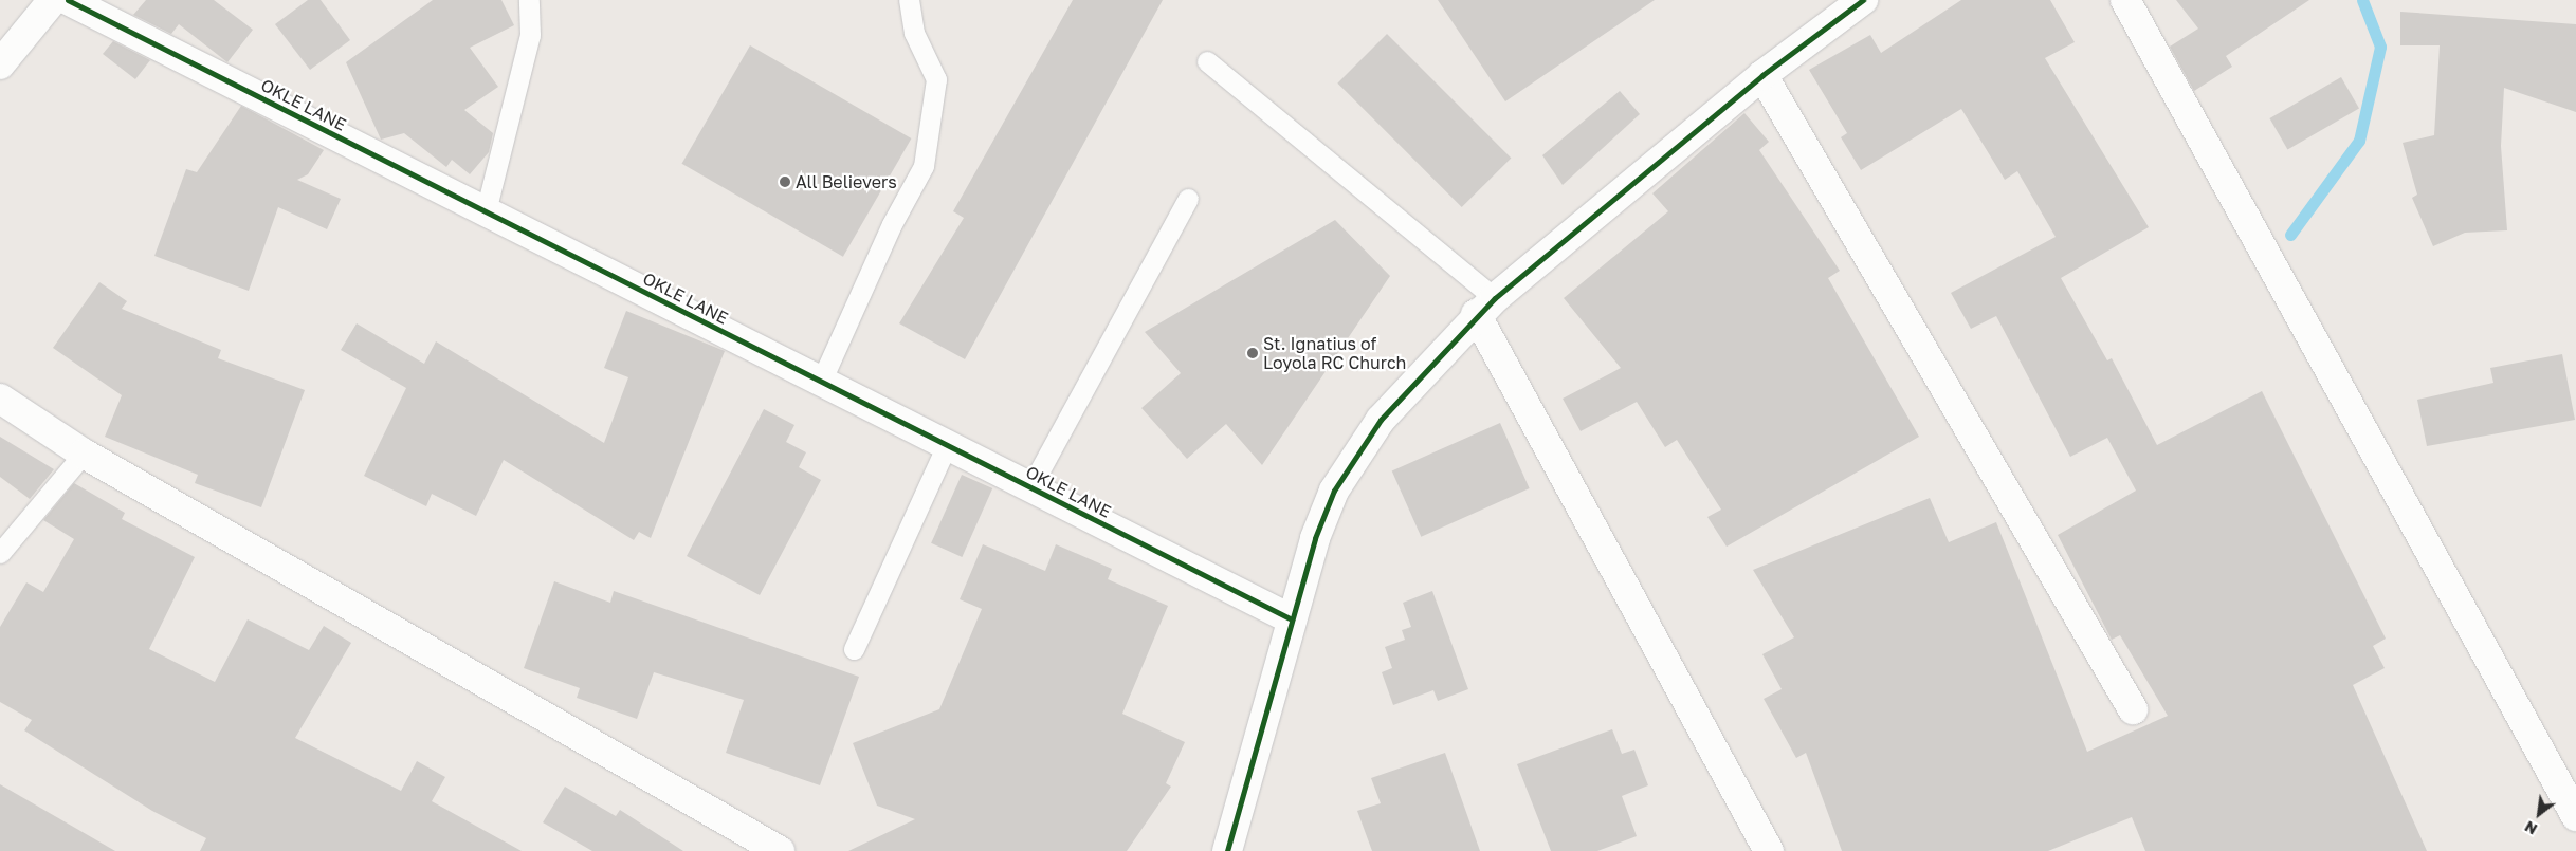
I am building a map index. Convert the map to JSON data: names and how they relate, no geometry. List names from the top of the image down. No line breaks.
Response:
{"streets":{"street":["OKLE LANE"]},"places":["All Believers","St. Ignatius of Loyola RC Church"],"north":"bottom left"}
